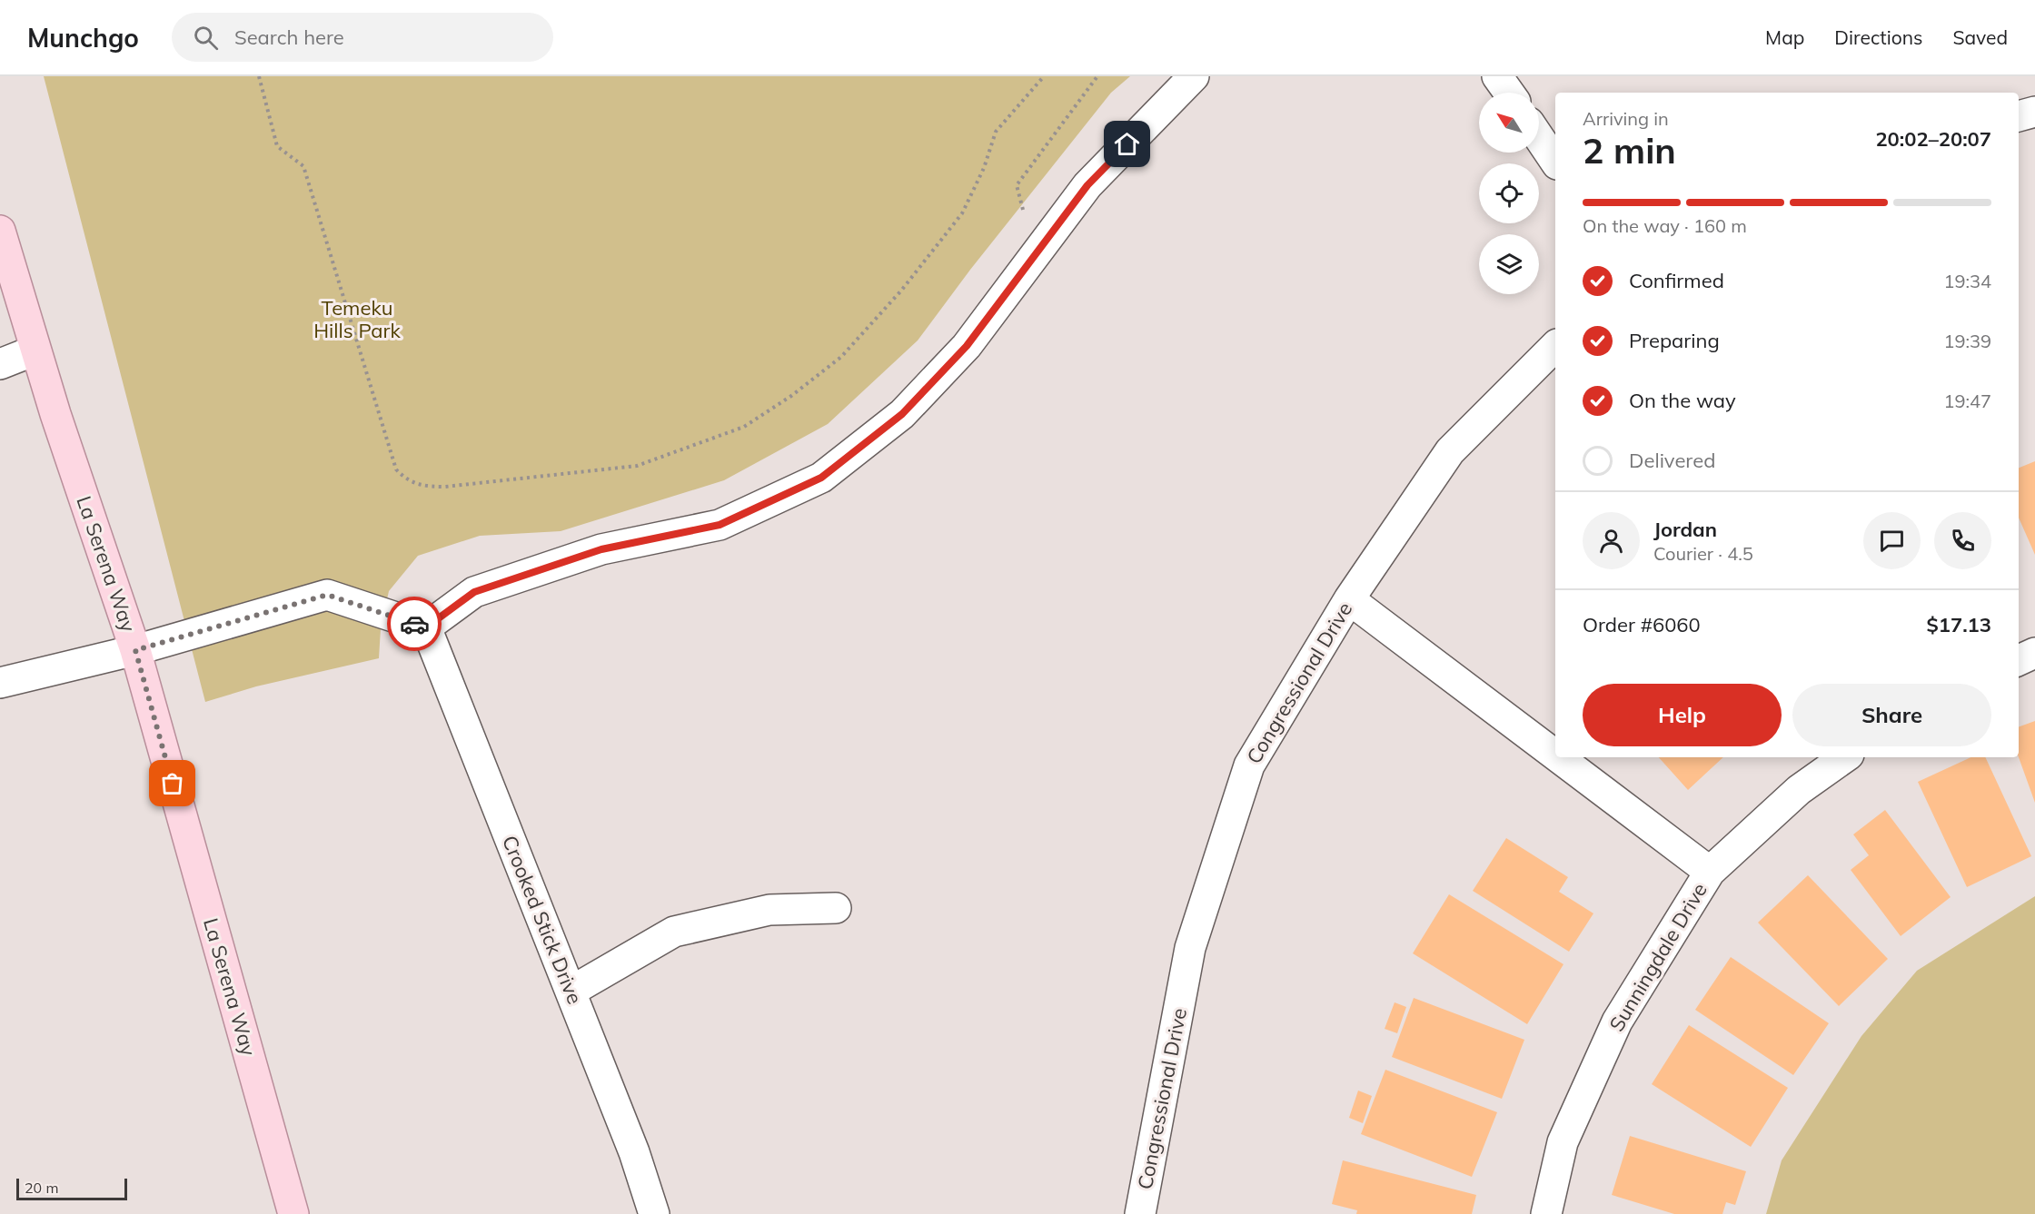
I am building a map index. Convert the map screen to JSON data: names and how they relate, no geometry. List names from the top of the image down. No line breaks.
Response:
{"streets":{"main road":["La Serena Way"],"street":["Congressional Drive","Crooked Stick Drive","Sunningdale Drive"]},"parks":["Temeku Hills Park"],"scale_bar":"20 m","north":"top left","page":{"header":"Munchgo","search":"Search here","nav":["Map","Directions","Saved"],"heading":["2 min","Arriving in","20:02–20:07"],"panel":["Jordan","Courier · 4.5","Order #6060","$17.13"],"bar":"On the way · 160 m","list":[["Confirmed","19:34"],["Preparing","19:39"],["On the way","19:47"],"Delivered"],"buttons":["Help","Share"],"scale":"20 m"}}
